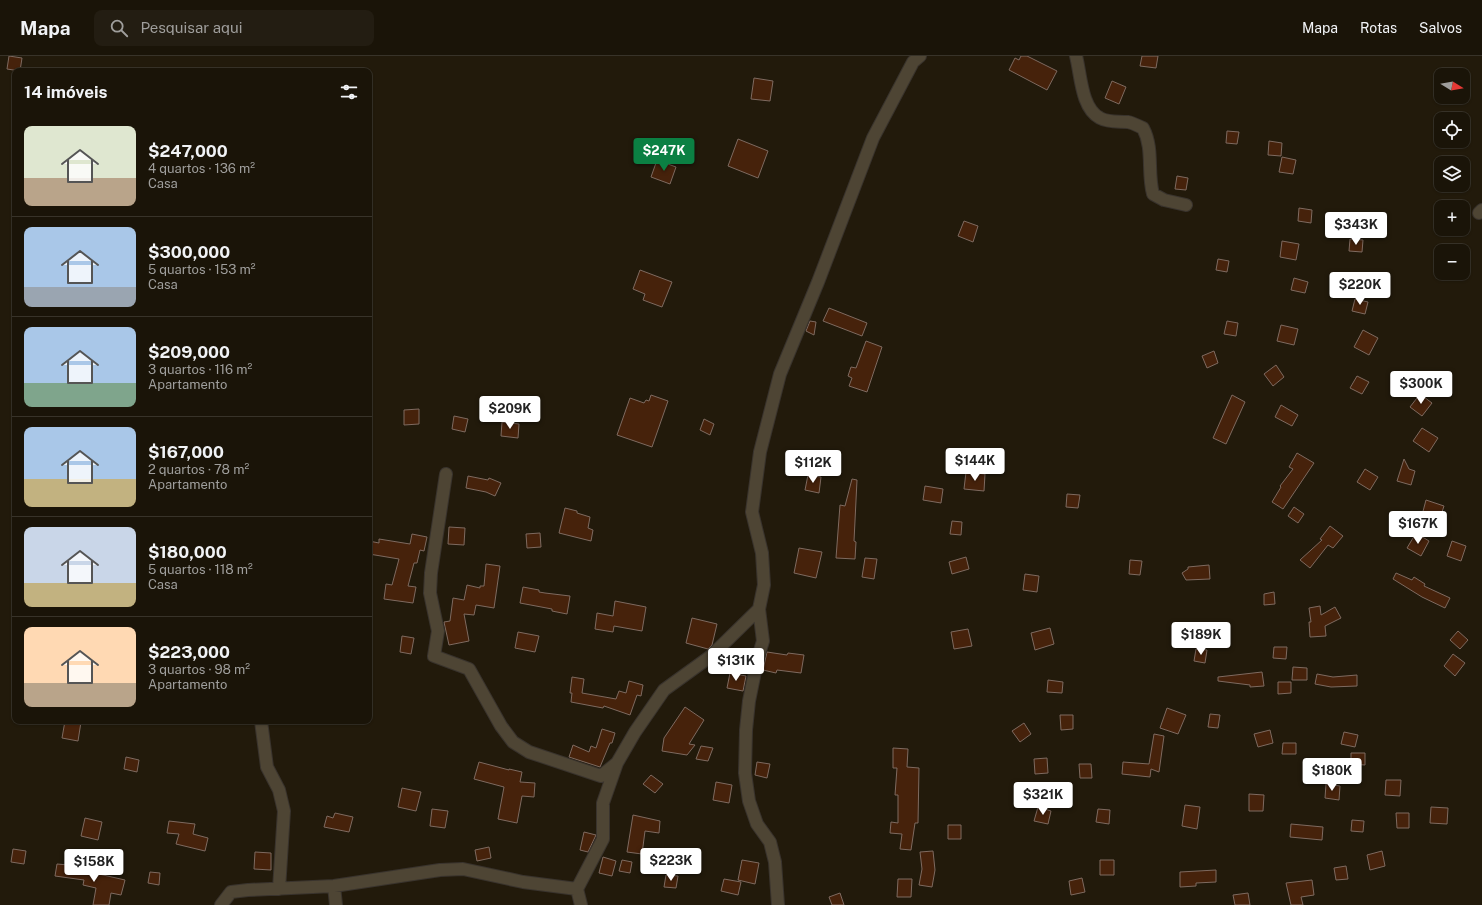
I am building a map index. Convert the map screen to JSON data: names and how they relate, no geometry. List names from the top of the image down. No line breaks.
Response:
{"north":"right","page":{"header":"Mapa","search":"Pesquisar aqui","nav":["Mapa","Rotas","Salvos"],"map_buttons":["+","−"],"heading":"14 imóveis","list":[{"name":"$247,000","note":"4 quartos · 136 m² · Casa"},{"name":"$300,000","note":"5 quartos · 153 m² · Casa"},{"name":"$209,000","note":"3 quartos · 116 m² · Apartamento"},{"name":"$167,000","note":"2 quartos · 78 m² · Apartamento"},{"name":"$180,000","note":"5 quartos · 118 m² · Casa"},{"name":"$223,000","note":"3 quartos · 98 m² · Apartamento"}],"price":["$247K","$343K","$220K","$300K","$209K","$144K","$112K","$167K","$189K","$131K","$180K","$321K","$223K","$158K"]}}
